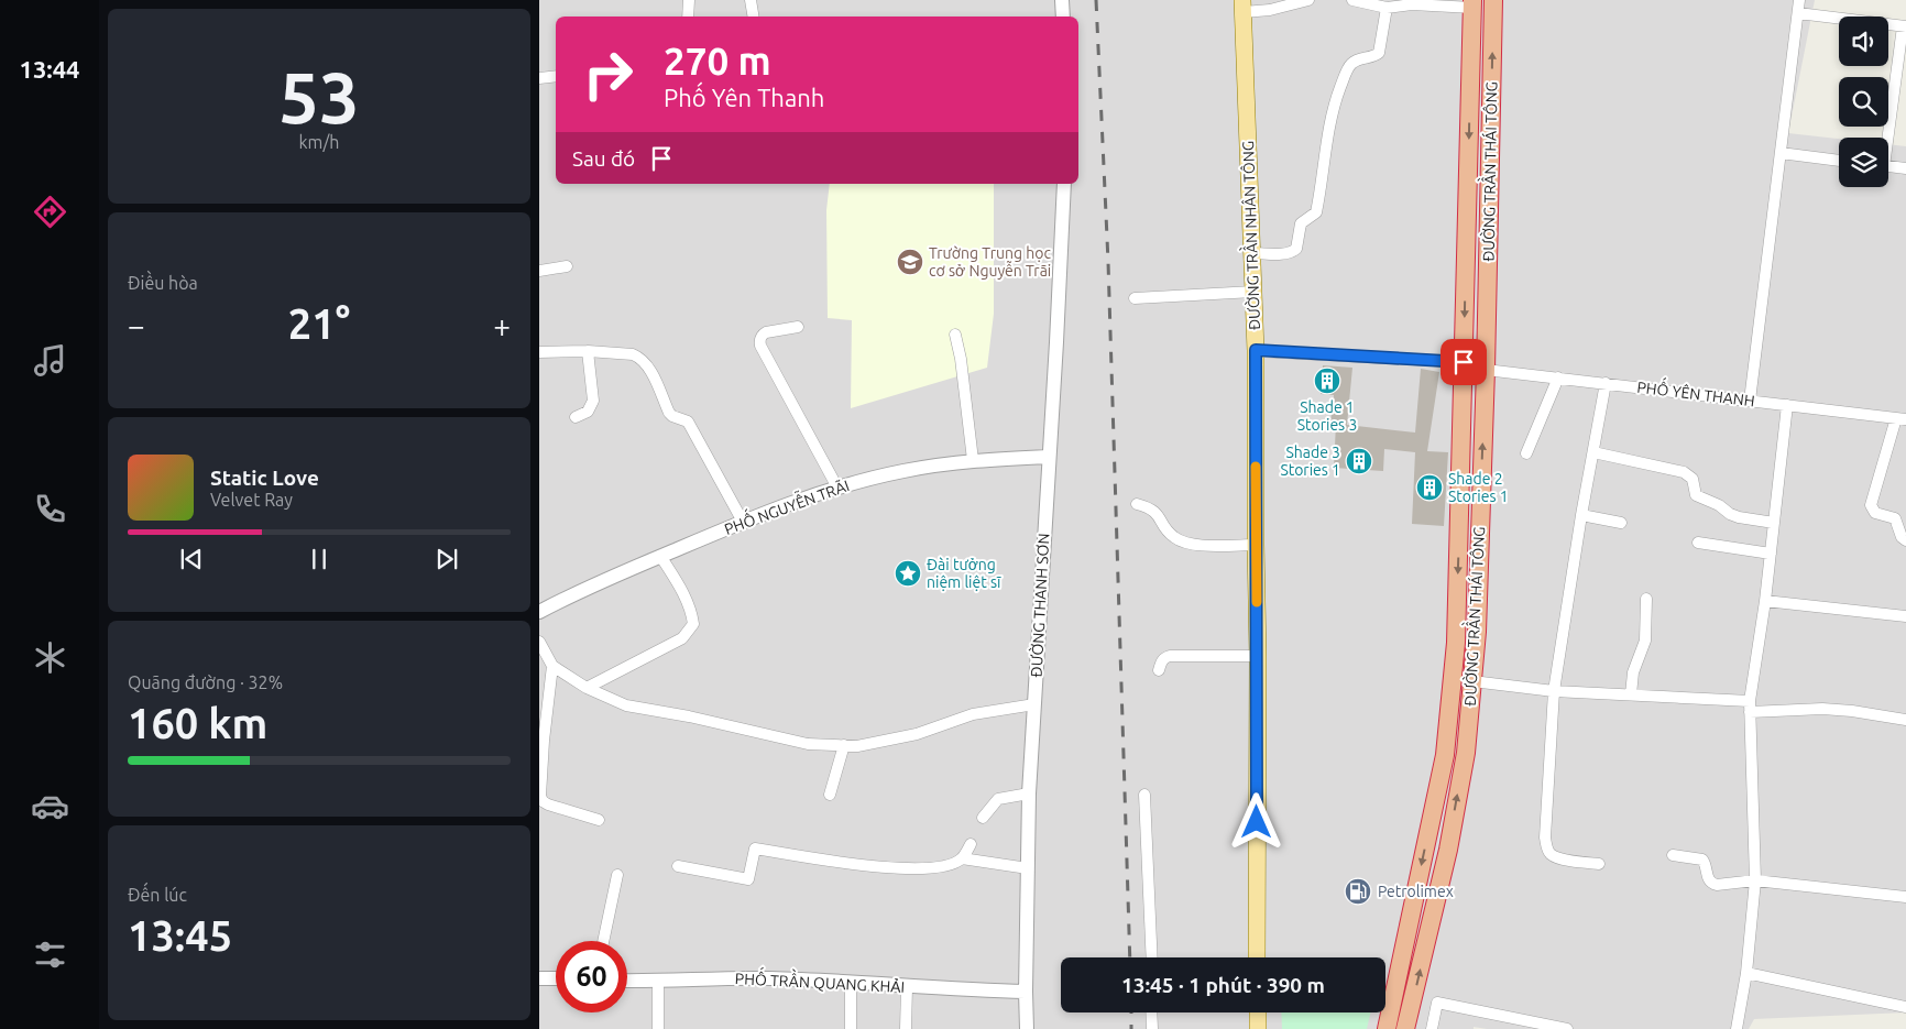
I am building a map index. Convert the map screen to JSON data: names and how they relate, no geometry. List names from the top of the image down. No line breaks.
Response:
{"streets":{"highway":["ĐƯỜNG TRẦN THÁI TÔNG"],"main road":["ĐƯỜNG TRẦN NHÂN TÔNG"],"street":["PHỐ YÊN THANH","PHỐ NGUYỄN TRÃI","ĐƯỜNG THANH SƠN","PHỐ TRẦN QUANG KHẢI"]},"crossings":[["ĐƯỜNG TRẦN THÁI TÔNG","PHỐ YÊN THANH"],["PHỐ NGUYỄN TRÃI","ĐƯỜNG THANH SƠN"],["ĐƯỜNG THANH SƠN","PHỐ TRẦN QUANG KHẢI"]],"places":{"school or university":["Trường Trung học cơ sở Nguyễn Trãi"],"building":["Shade 1 Stories 3","Shade 3 Stories 1","Shade 2 Stories 1"],"place":["Đài tưởng niệm liệt sĩ"],"fuel station":["Petrolimex"]},"page":{"tabs":"13:44","tile":[["53","km/h"],"Điều hòa",["Quãng đường · 32%","160 km"],["Đến lúc","13:45"]],"turn":["270 m","Phố Yên Thanh"],"then":"Sau đó","heat":["−","21°","+"],"song":["Static Love","Velvet Ray"],"limit":"60","trip":"13:45 · 1 phút · 390 m"}}
